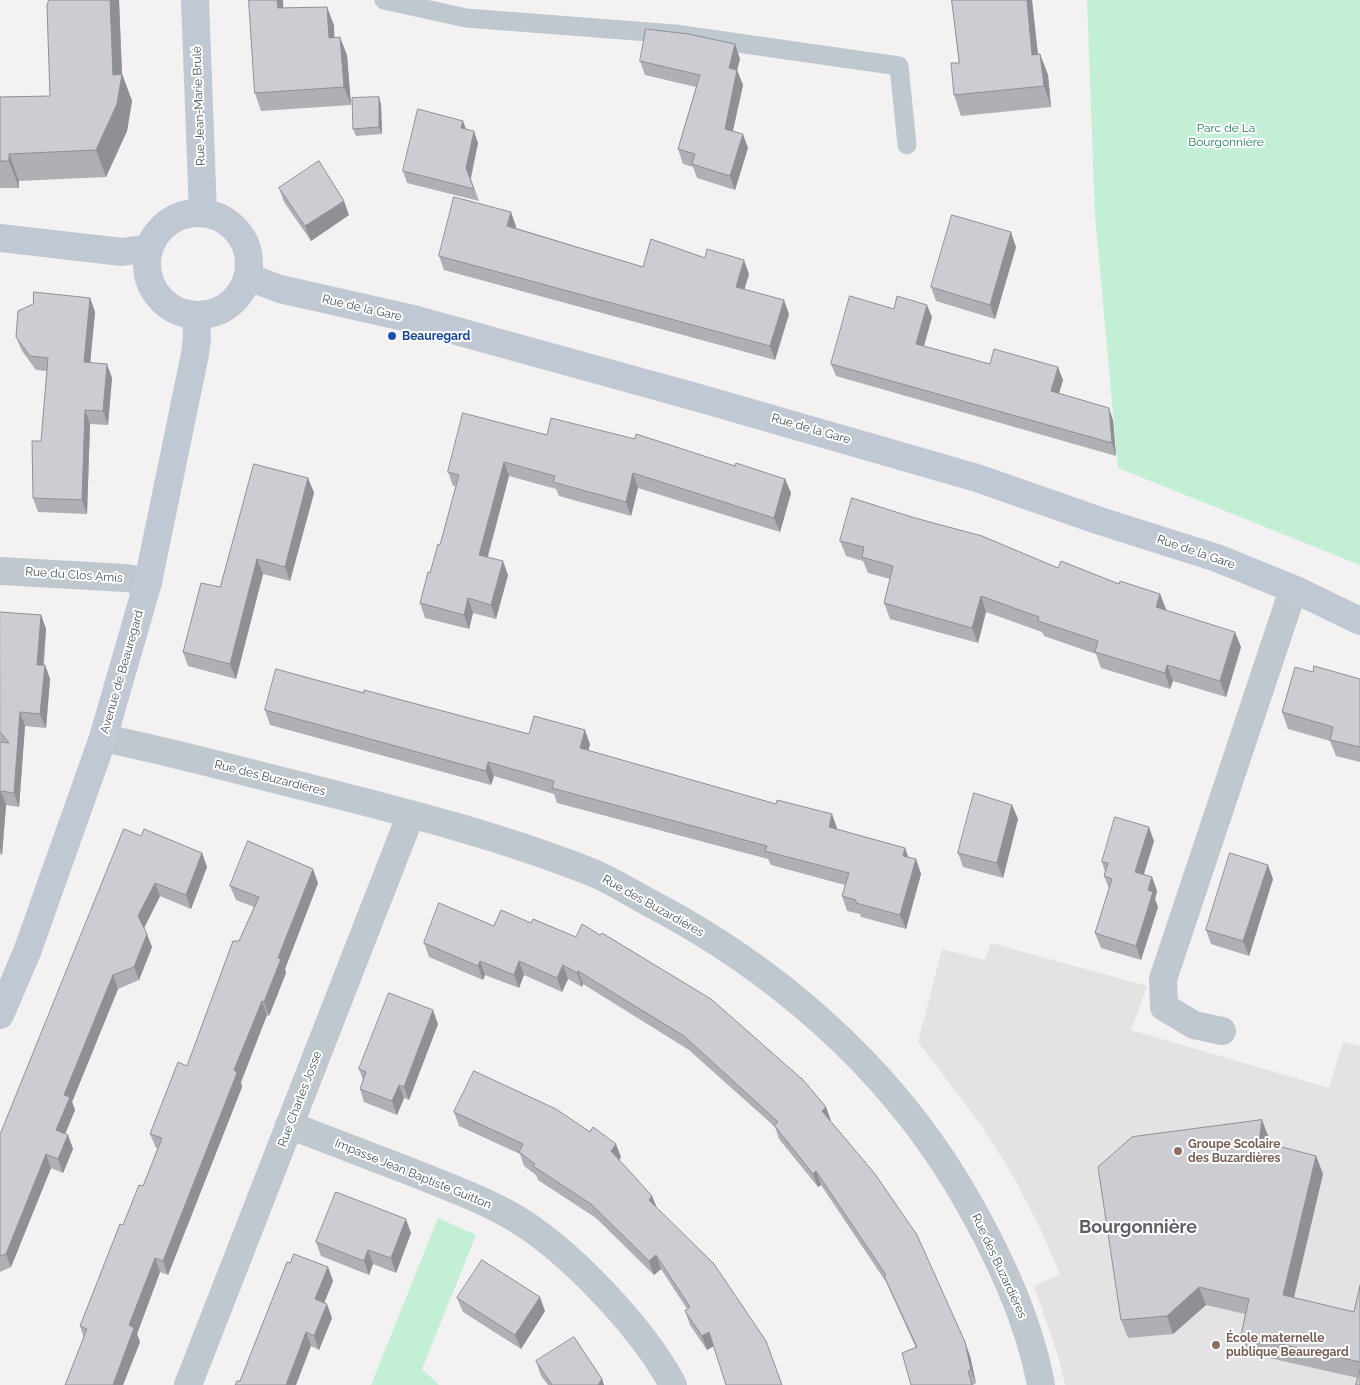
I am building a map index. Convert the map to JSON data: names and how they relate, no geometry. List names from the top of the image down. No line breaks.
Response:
{"streets":{"street":["Rue Jean-Marie Brulé","Rue de la Gare","Rue du Clos Amis","Avenue de Beauregard","Rue des Buzardières","Rue Charles Josse","Impasse Jean Baptiste Guitton"]},"crossings":[["Rue Jean-Marie Brulé","Rue de la Gare"],["Rue Jean-Marie Brulé","Avenue de Beauregard"],["Rue de la Gare","Avenue de Beauregard"],["Rue du Clos Amis","Avenue de Beauregard"],["Avenue de Beauregard","Rue des Buzardières"],["Rue des Buzardières","Rue Charles Josse"],["Rue Charles Josse","Impasse Jean Baptiste Guitton"]],"districts":["Bourgonnière"],"parks":["Parc de La Bourgonnière"],"places":["Beauregard","Groupe Scolaire des Buzardières","École maternelle publique Beauregard"]}
